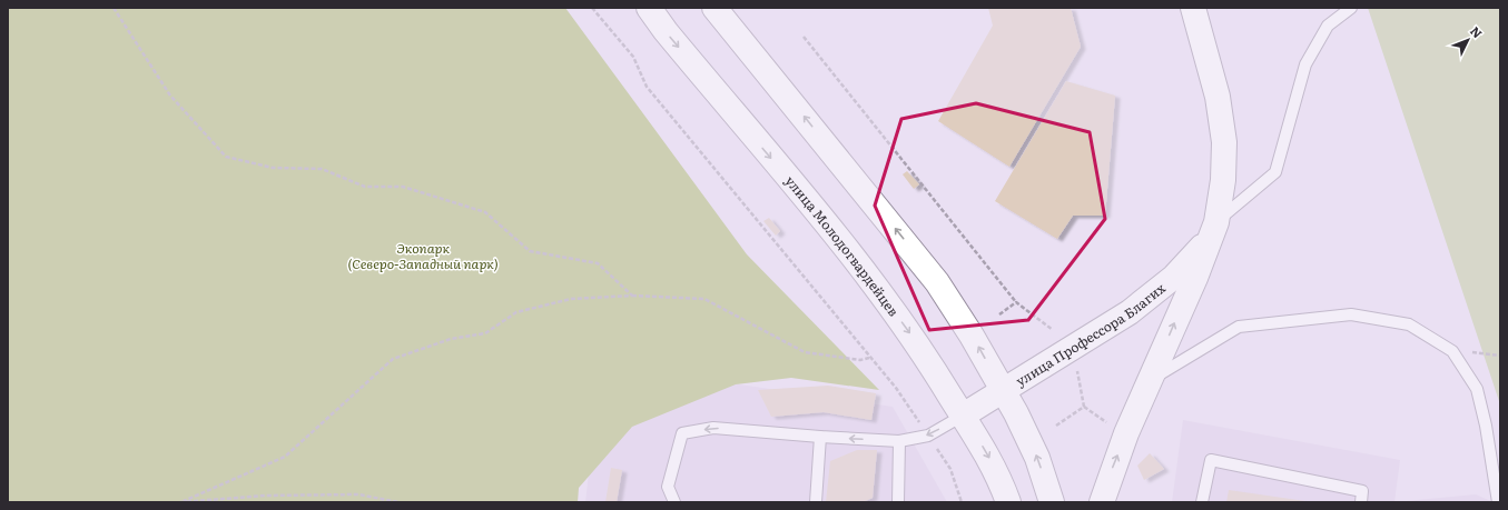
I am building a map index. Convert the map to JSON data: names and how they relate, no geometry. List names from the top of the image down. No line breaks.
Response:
{"streets":{"main road":["улица Молодогвардейцев","улица Профессора Благих"]},"crossings":[["улица Молодогвардейцев","улица Профессора Благих"]],"parks":["Экопарк (Северо-Западный парк)"],"north":"top right"}
